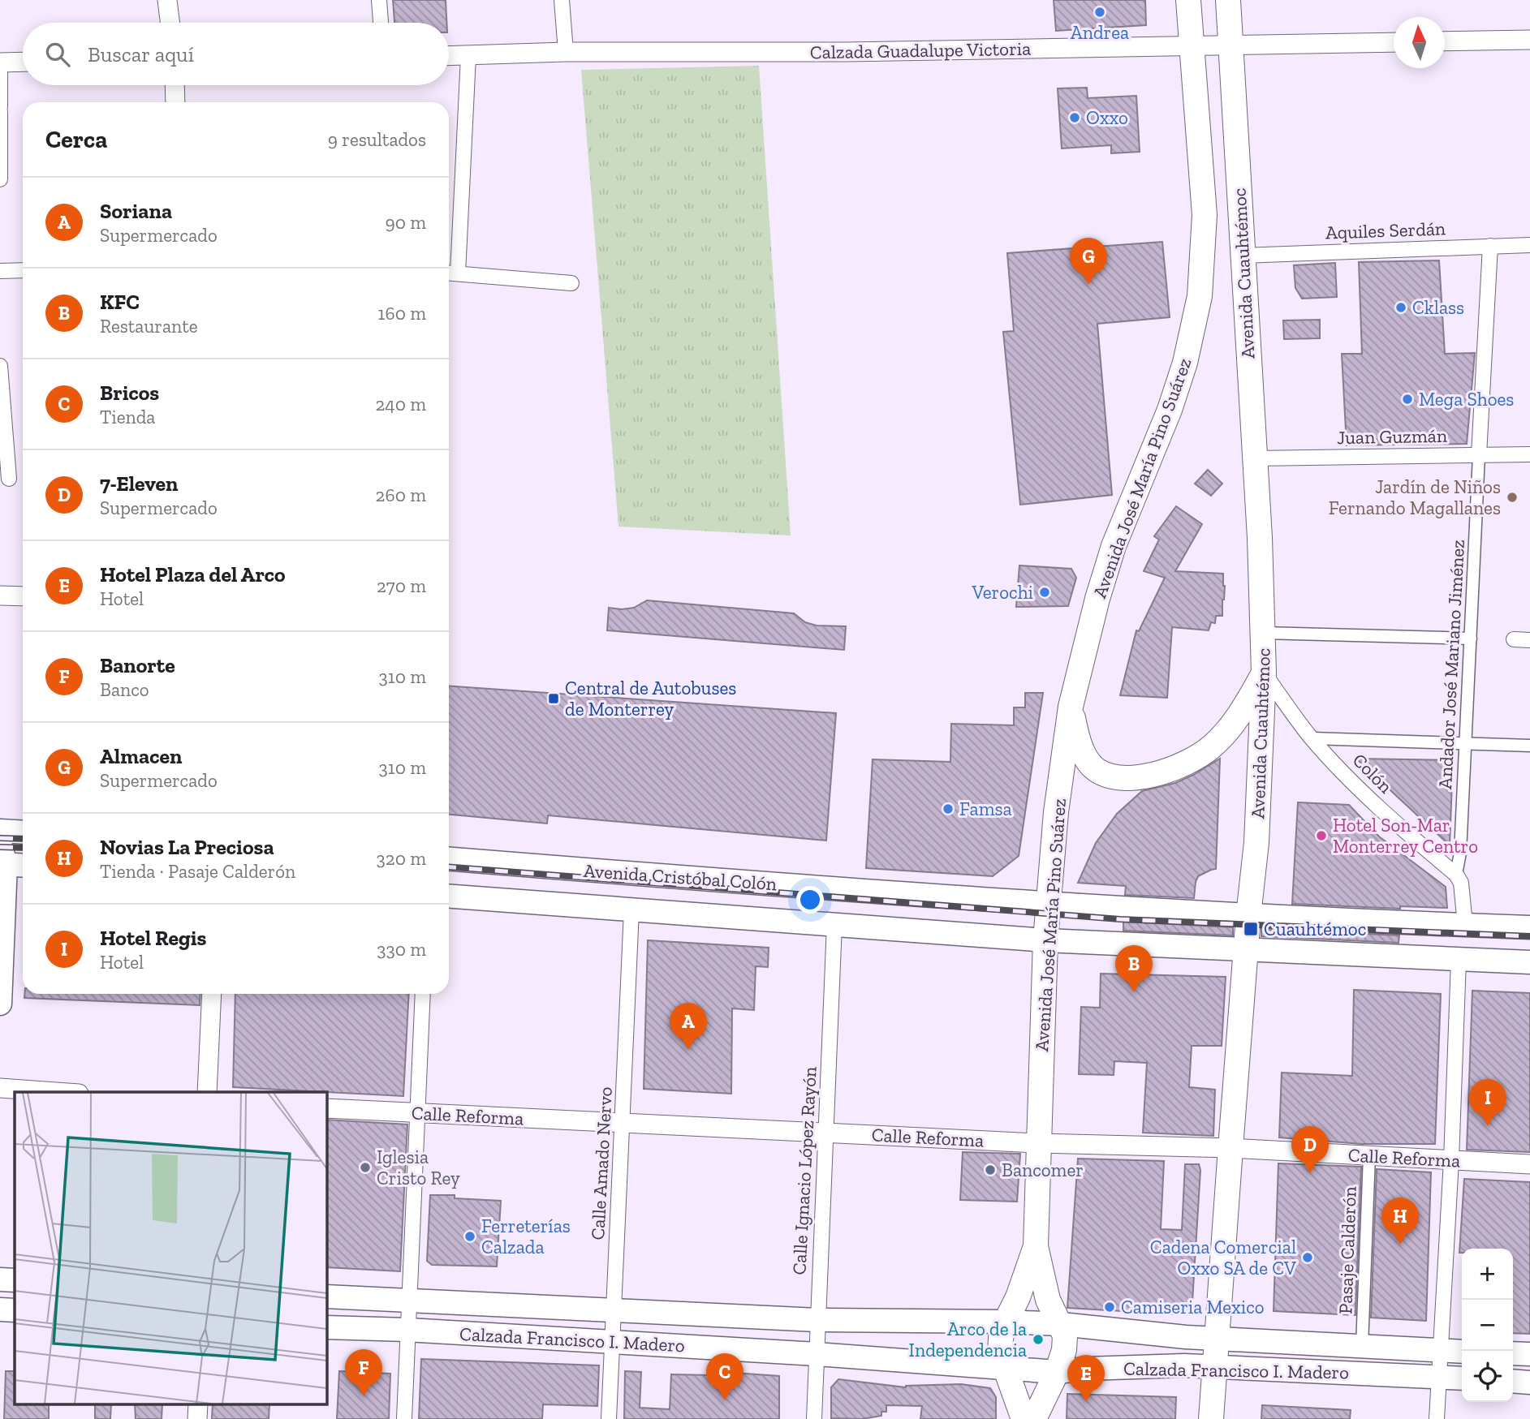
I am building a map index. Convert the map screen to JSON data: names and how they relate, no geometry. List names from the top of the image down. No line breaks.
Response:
{"streets":{"highway":["Avenida Cuauhtémoc","Avenida José María Pino Suárez"],"main road":["Avenida Cristóbal Colón","Calzada Francisco I. Madero"],"street":["Calzada Guadalupe Victoria","Aquiles Serdán","Juan Guzmán","Andador José Mariano Jiménez","Colón","Calle Reforma","Calle Amado Nervo","Calle Ignacio López Rayón","Pasaje Calderón"]},"crossings":[["Calzada Guadalupe Victoria","Avenida Cuauhtémoc"],["Calzada Guadalupe Victoria","Avenida José María Pino Suárez"],["Aquiles Serdán","Avenida Cuauhtémoc"],["Avenida Cuauhtémoc","Juan Guzmán"],["Avenida Cuauhtémoc","Colón"],["Avenida Cuauhtémoc","Avenida Cristóbal Colón"],["Avenida Cuauhtémoc","Calle Reforma"],["Avenida Cuauhtémoc","Calzada Francisco I. Madero"],["Juan Guzmán","Andador José Mariano Jiménez"],["Avenida José María Pino Suárez","Avenida Cristóbal Colón"],["Avenida José María Pino Suárez","Calle Reforma"],["Avenida José María Pino Suárez","Calzada Francisco I. Madero"],["Andador José Mariano Jiménez","Colón"],["Avenida Cristóbal Colón","Calle Amado Nervo"],["Avenida Cristóbal Colón","Calle Ignacio López Rayón"],["Calle Reforma","Calle Amado Nervo"],["Calle Reforma","Calle Ignacio López Rayón"],["Calle Reforma","Pasaje Calderón"],["Calle Amado Nervo","Calzada Francisco I. Madero"],["Calle Ignacio López Rayón","Calzada Francisco I. Madero"],["Pasaje Calderón","Calzada Francisco I. Madero"]],"places":{"other":["Andrea","Oxxo","Cklass","Mega Shoes","Jardín de Niños Fernando Magallanes","Verochi","Famsa","Hotel Son-Mar Monterrey Centro","Iglesia Cristo Rey","Bancomer","Ferreterías Calzada","Cadena Comercial Oxxo SA de CV","Camiseria Mexico","Arco de la Independencia"],"transit":["Central de Autobuses de Monterrey","Cuauhtémoc"]},"north":"top","page":{"search":"Buscar aquí","heading":["Cerca","9 resultados"],"list":[{"mark":"A","name":"Soriana","note":"Supermercado","value":"90 m"},{"mark":"B","name":"KFC","note":"Restaurante","value":"160 m"},{"mark":"C","name":"Bricos","note":"Tienda","value":"240 m"},{"mark":"D","name":"7-Eleven","note":"Supermercado","value":"260 m"},{"mark":"E","name":"Hotel Plaza del Arco","note":"Hotel","value":"270 m"},{"mark":"F","name":"Banorte","note":"Banco","value":"310 m"},{"mark":"G","name":"Almacen","note":"Supermercado","value":"310 m"},{"mark":"H","name":"Novias La Preciosa","note":"Tienda · Pasaje Calderón","value":"320 m"},{"mark":"I","name":"Hotel Regis","note":"Hotel","value":"330 m"}],"pins":["G","B","A","I","D","H","F","C","E"],"map_buttons":["+","−"]}}
